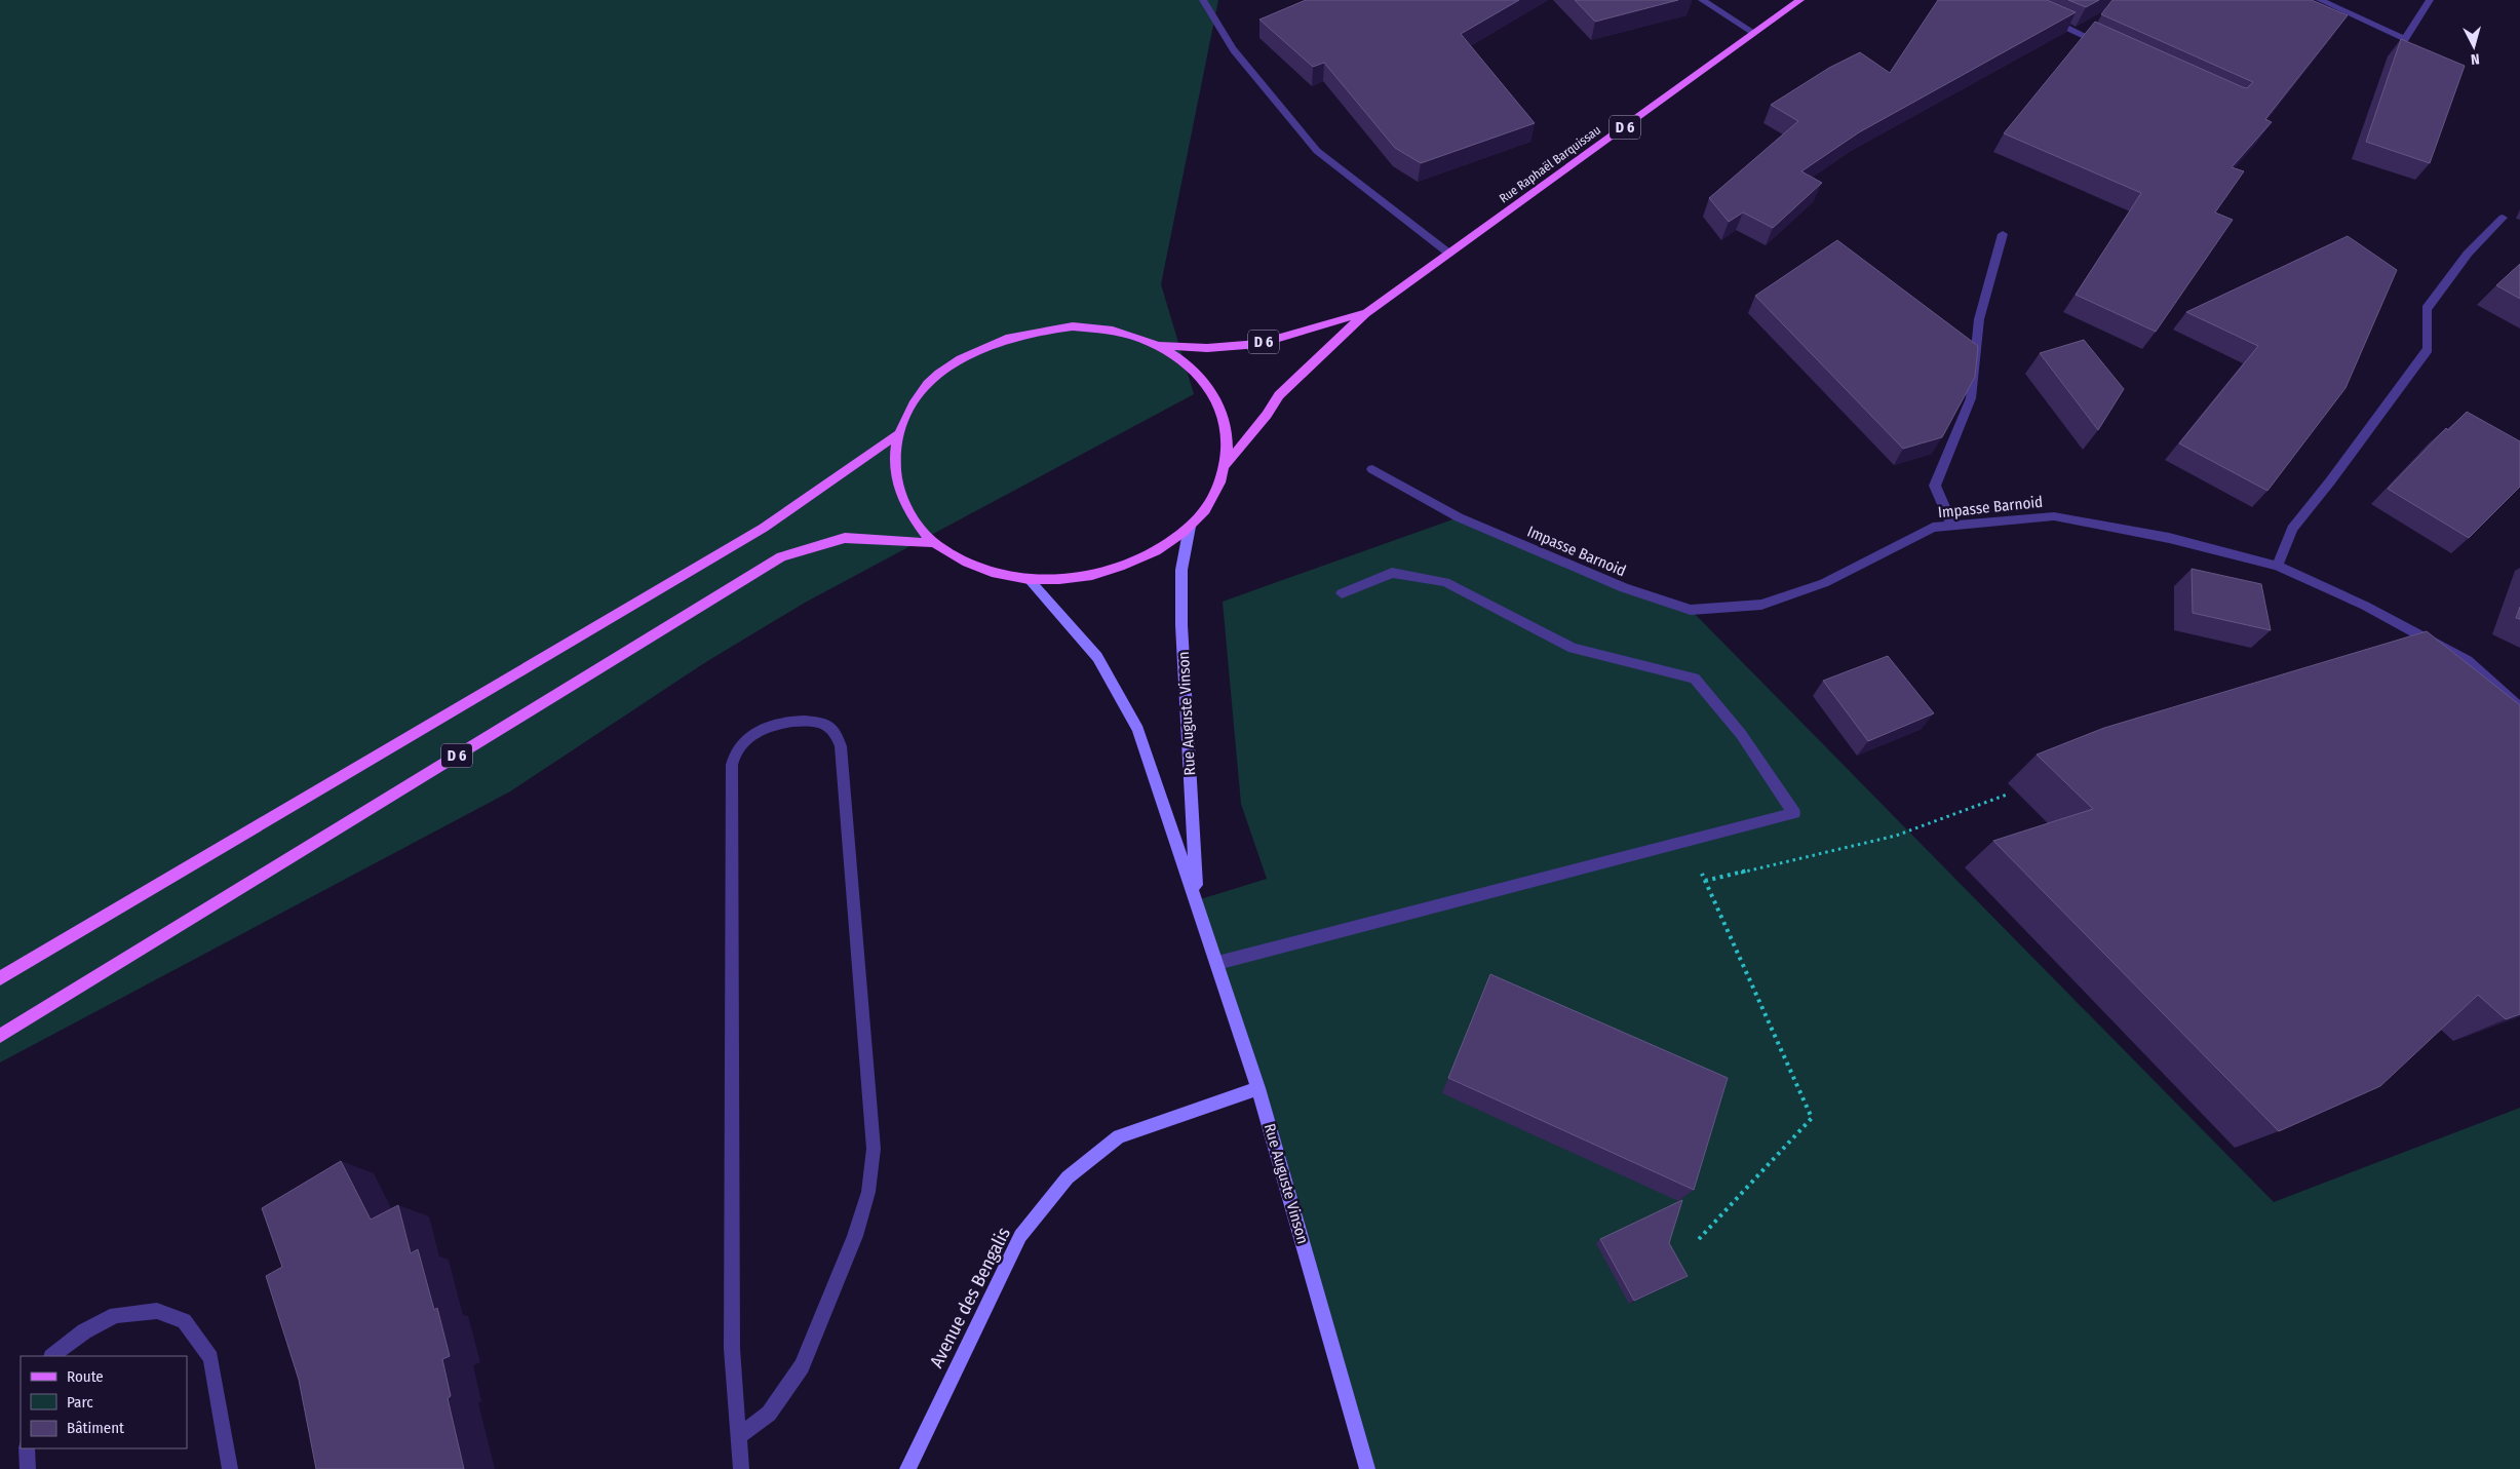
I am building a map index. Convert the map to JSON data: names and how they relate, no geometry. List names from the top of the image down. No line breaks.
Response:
{"streets":{"main road":["D 6","Rue Raphaël Barquissau","Rue Auguste Vinson","Avenue des Bengalis"],"street":["Impasse Barnoid"]},"crossings":[["Rue Auguste Vinson","Avenue des Bengalis"]],"legend":["Route","Parc","Bâtiment"],"north":"bottom"}
